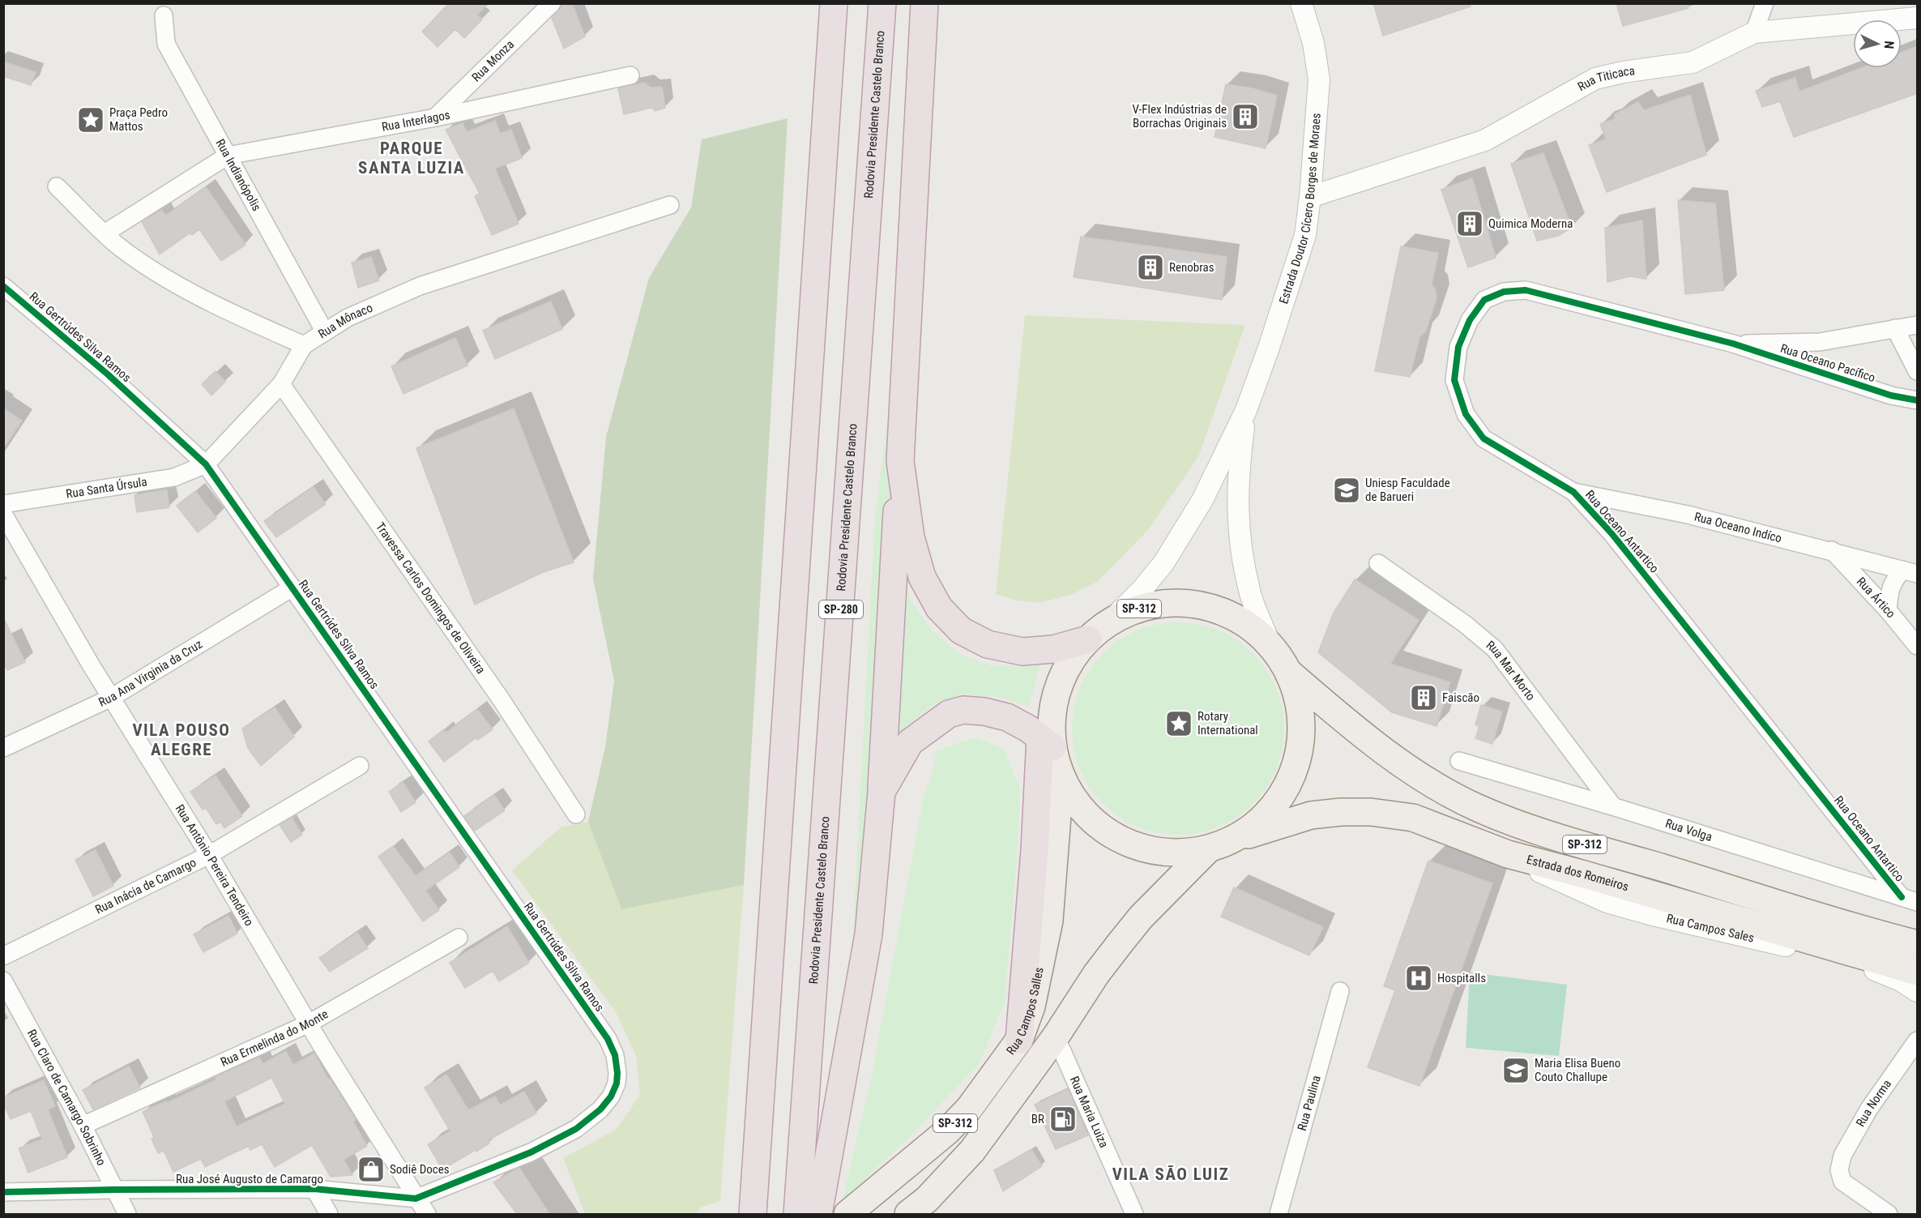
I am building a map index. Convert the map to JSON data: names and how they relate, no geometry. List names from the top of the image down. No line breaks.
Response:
{"streets":{"highway":["Rodovia Presidente Castelo Branco","SP-280"],"main road":["SP-312","Estrada dos Romeiros","Rua Campos Salles"],"street":["Rua Monza","Rua Titicaca","Rua Interlagos","Rua Indianópolis","Estrada Doutor Cícero Borges de Moraes","Rua Mônaco","Rua Gertrúdes Silva Ramos","Rua Oceano Pacífico","Rua Santa Úrsula","Rua Oceano Indíco","Rua Oceano Antartico","Rua Ártico","Travessa Carlos Domingos de Oliveira","Rua Mar Morto","Rua Ana Virginia da Cruz","Rua Volga","Rua Antônio Pereira Tendeiro","Rua Inácia de Camargo","Rua Campos Sales","Rua Ermelinda do Monte","Rua Claro de Camargo Sobrinho","Rua Paulina","Rua Norma","Rua Maria Luiza","Rua José Augusto de Camargo"]},"crossings":[["Rua Monza","Rua Interlagos"],["Rua Titicaca","Estrada Doutor Cícero Borges de Moraes"],["Rua Interlagos","Rua Indianópolis"],["Rua Interlagos","Rua Mônaco"],["Rua Indianópolis","Rua Mônaco"],["Estrada Doutor Cícero Borges de Moraes","SP-312"],["Rua Gertrúdes Silva Ramos","Rua Santa Úrsula"],["Rua Gertrúdes Silva Ramos","Rua Ana Virginia da Cruz"],["Rua Gertrúdes Silva Ramos","Rua José Augusto de Camargo"],["Rua Oceano Pacífico","Rua Oceano Antartico"],["Rua Oceano Indíco","Rua Oceano Antartico"],["Rua Oceano Indíco","Rua Ártico"],["Rua Oceano Antartico","Rua Volga"],["SP-312","Estrada dos Romeiros"],["SP-312","Rua Maria Luiza"],["Rua Mar Morto","Rua Volga"],["Rua Ana Virginia da Cruz","Rua Antônio Pereira Tendeiro"],["Rua Antônio Pereira Tendeiro","Rua Inácia de Camargo"],["Rua Antônio Pereira Tendeiro","Rua Ermelinda do Monte"],["Rua Antônio Pereira Tendeiro","Rua José Augusto de Camargo"],["Estrada dos Romeiros","Rua Campos Sales"],["Rua Ermelinda do Monte","Rua Claro de Camargo Sobrinho"],["Rua Claro de Camargo Sobrinho","Rua José Augusto de Camargo"]],"districts":["PARQUE SANTA LUZIA","VILA POUSO ALEGRE","VILA SÃO LUIZ"],"places":{"building":["V-Flex Indústrias de Borrachas Originais","Quimica Moderna","Renobras","Faiscão"],"place":["Praça Pedro Mattos","Rotary International"],"school or university":["Uniesp Faculdade de Barueri","Maria Elisa Bueno Couto Challupe"],"hospital":["HospitalIs"],"fuel station":["BR"],"shop":["Sodiê Doces"]},"north":"right"}
